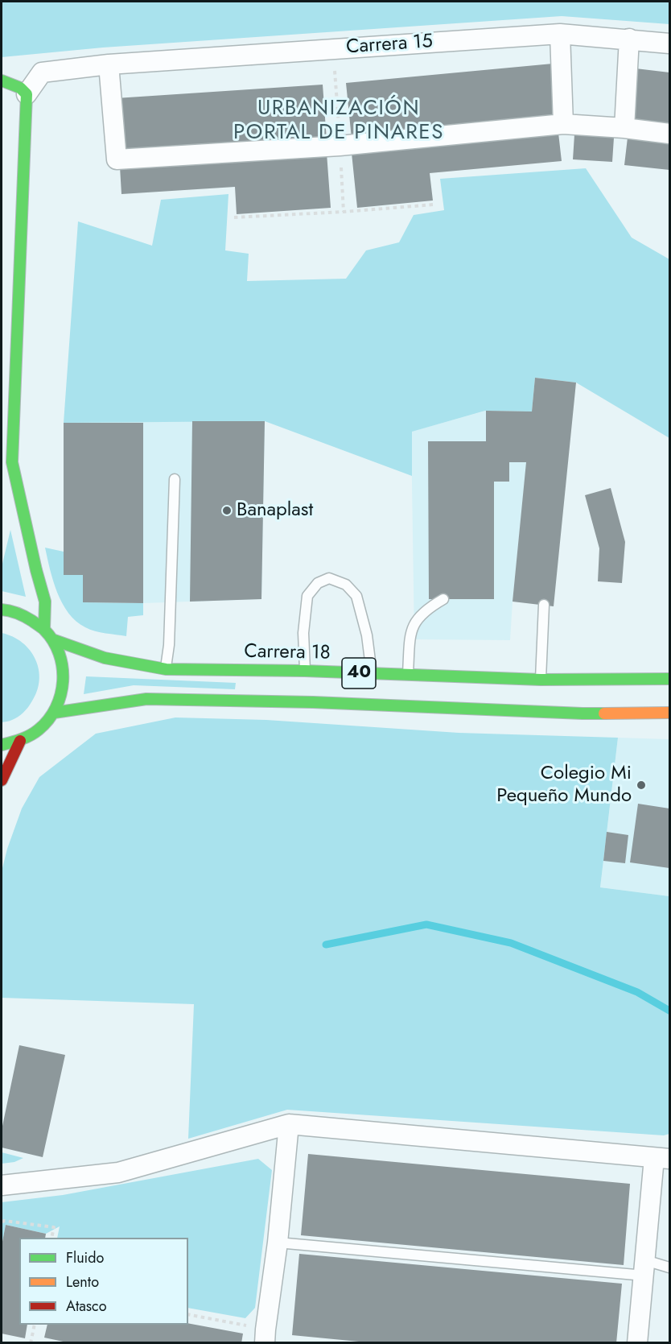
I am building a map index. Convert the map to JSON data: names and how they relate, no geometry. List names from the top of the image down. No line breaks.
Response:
{"streets":{"main road":["Carrera 18","40"],"street":["Carrera 15"]},"districts":["URBANIZACIÓN PORTAL DE PINARES"],"places":["Banaplast","Colegio Mi Pequeño Mundo"],"legend":["Fluido","Lento","Atasco"]}
